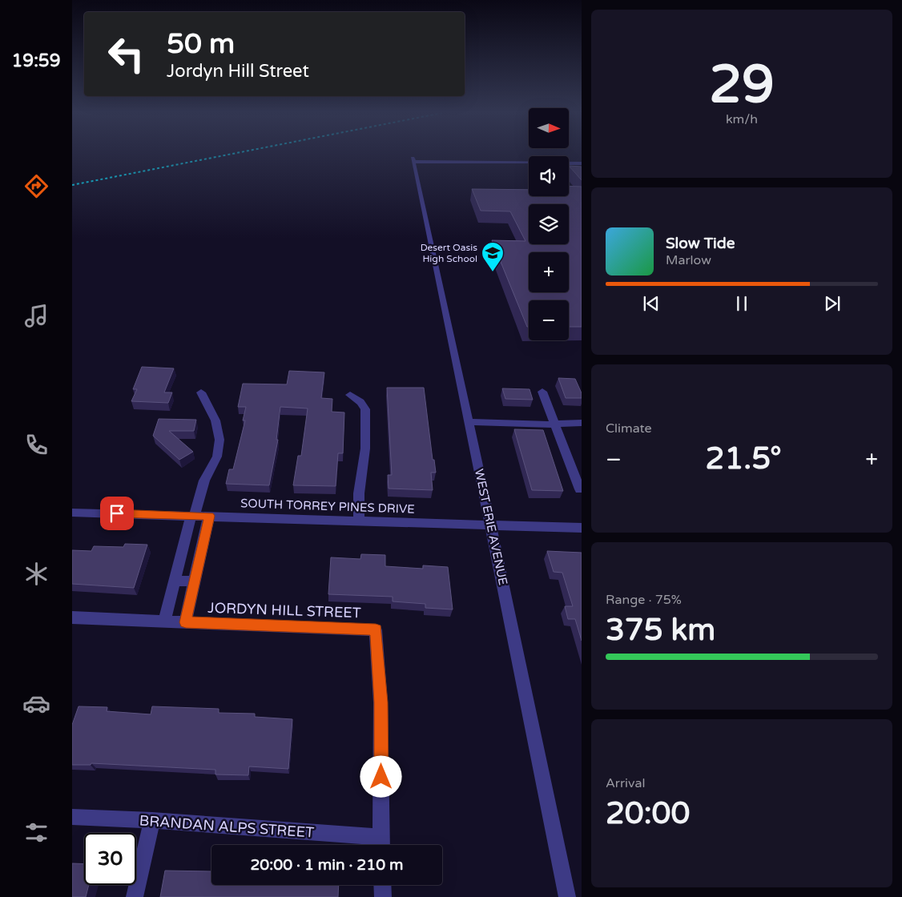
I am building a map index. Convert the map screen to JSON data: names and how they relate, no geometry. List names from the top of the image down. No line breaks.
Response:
{"streets":{"street":["SOUTH TORREY PINES DRIVE","WEST ERIE AVENUE","JORDYN HILL STREET","BRANDAN ALPS STREET"]},"crossings":[["SOUTH TORREY PINES DRIVE","WEST ERIE AVENUE"],["JORDYN HILL STREET","BRANDAN ALPS STREET"]],"places":{"school or university":["Desert Oasis High School"]},"north":"right","page":{"tabs":"19:59","tile":[["29","km/h"],"Climate",["Range · 75%","375 km"],["Arrival","20:00"]],"turn":["50 m","Jordyn Hill Street"],"map_buttons":["+","−"],"song":["Slow Tide","Marlow"],"heat":["−","21.5°","+"],"limit":"30","trip":"20:00 · 1 min · 210 m"}}
